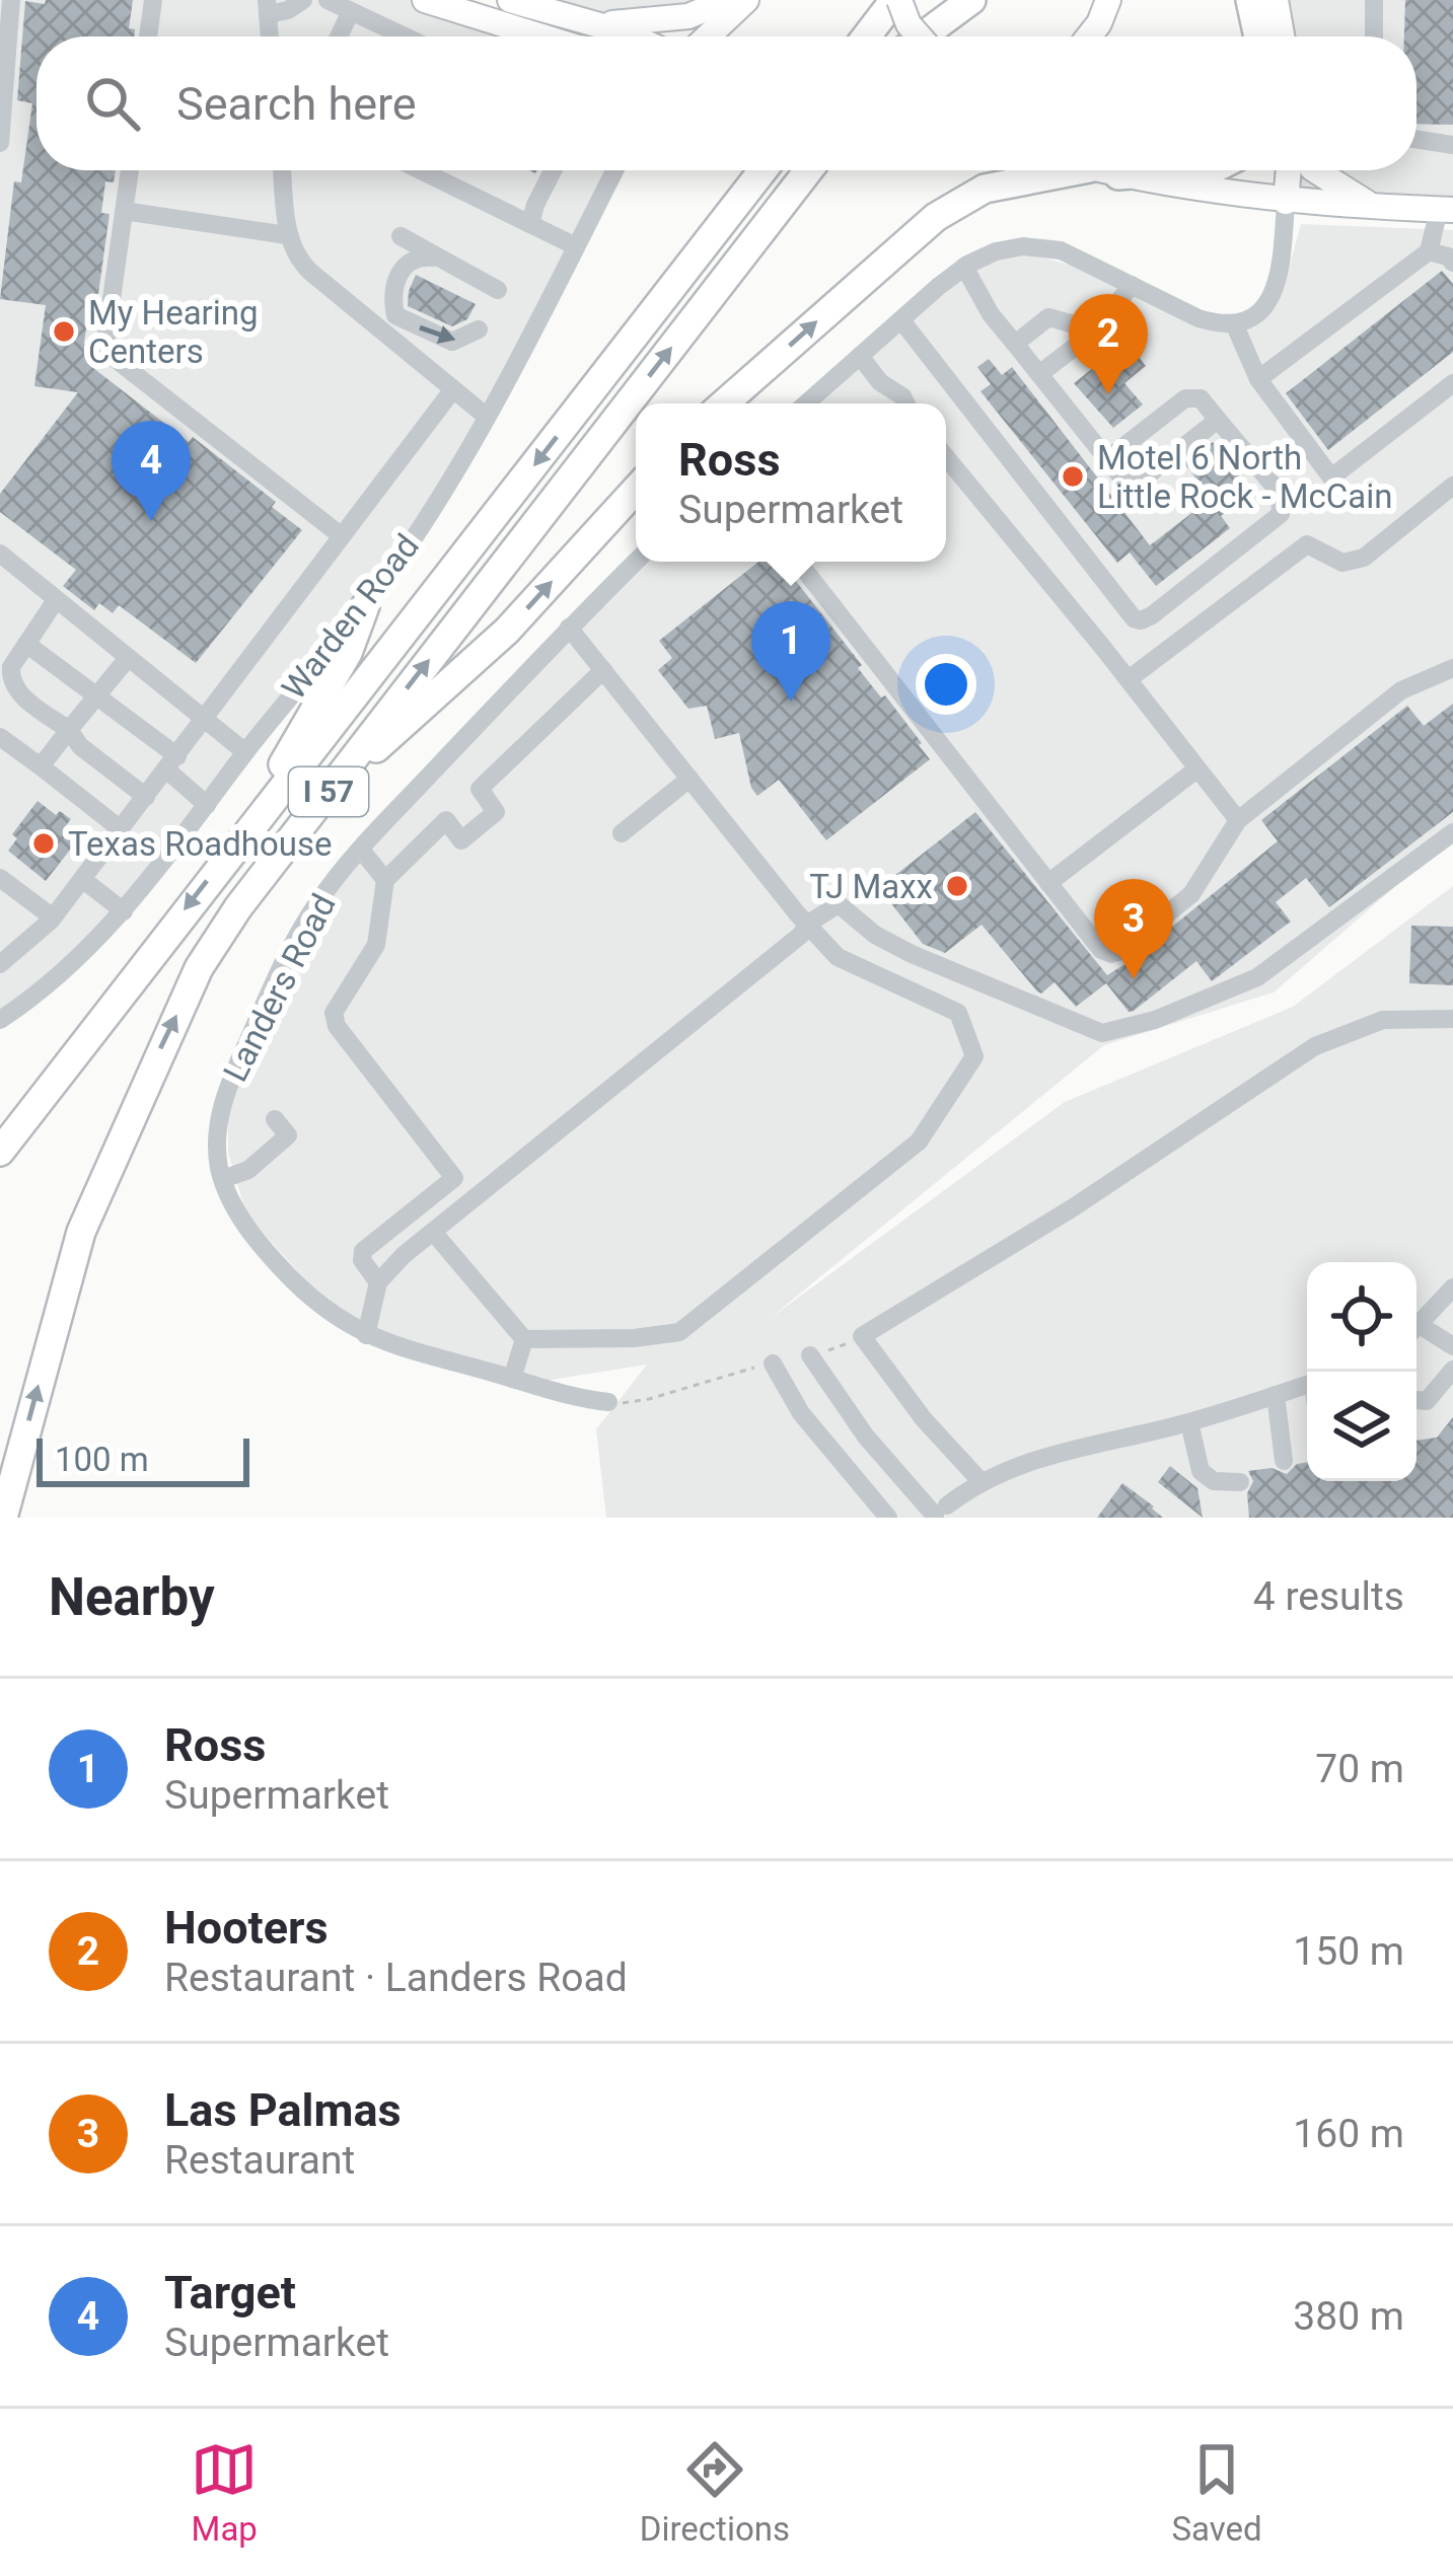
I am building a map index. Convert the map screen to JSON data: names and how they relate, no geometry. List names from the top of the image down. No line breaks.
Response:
{"streets":{"highway":["I 57"],"street":["Warden Road","Landers Road"]},"places":["My Hearing Centers","Motel 6 North Little Rock - McCain","Texas Roadhouse","TJ Maxx"],"scale_bar":"100 m","page":{"search":"Search here","pins":["2","4","1","3"],"popup":["Ross","Supermarket"],"scale":"100 m","heading":["Nearby","4 results"],"list":[{"mark":"1","name":"Ross","note":"Supermarket","value":"70 m"},{"mark":"2","name":"Hooters","note":"Restaurant · Landers Road","value":"150 m"},{"mark":"3","name":"Las Palmas","note":"Restaurant","value":"160 m"},{"mark":"4","name":"Target","note":"Supermarket","value":"380 m"}],"nav":["Map","Directions","Saved"]}}
